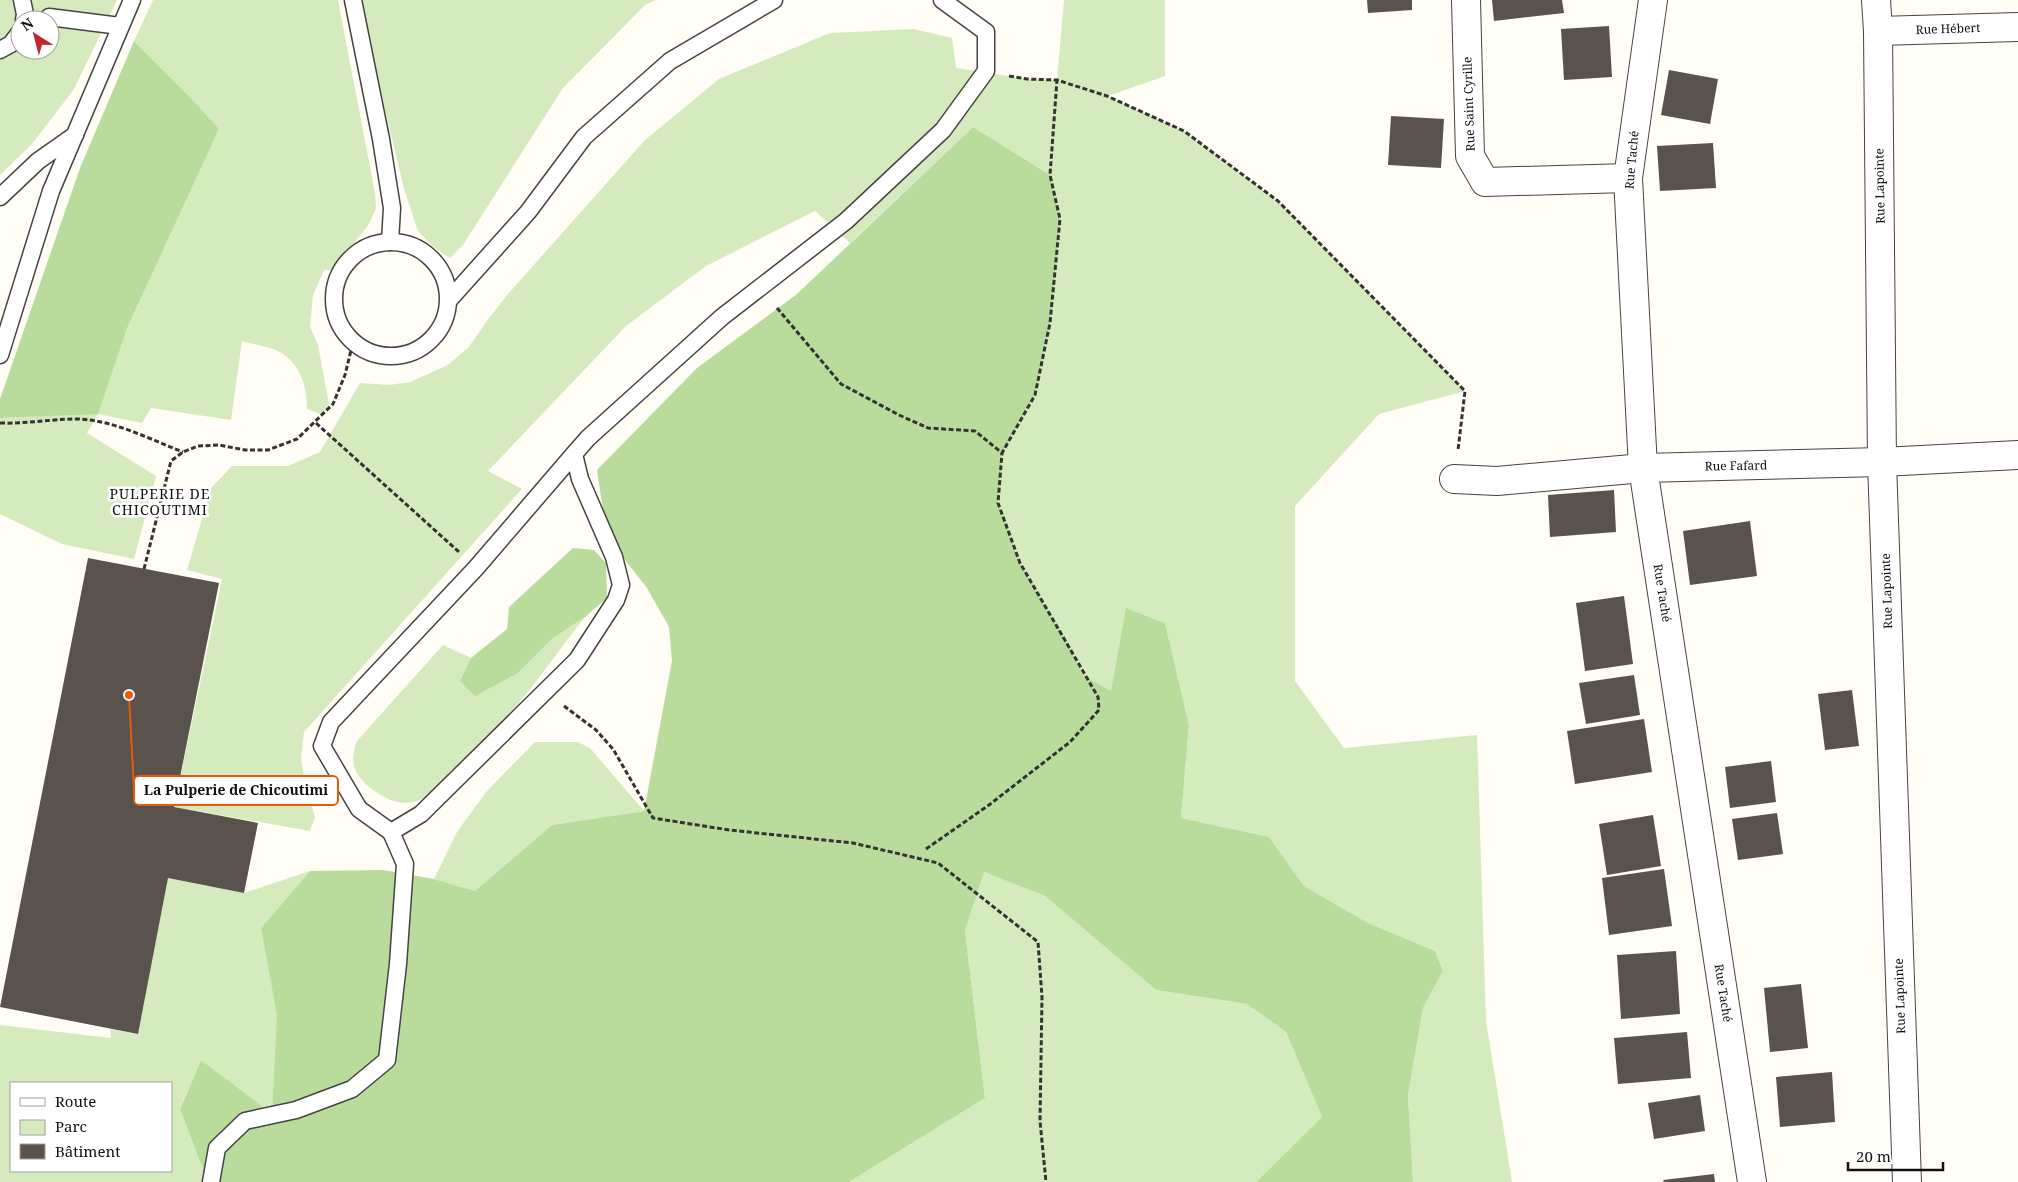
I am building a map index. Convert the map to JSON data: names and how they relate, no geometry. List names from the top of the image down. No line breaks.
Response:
{"streets":{"street":["Rue Hébert","Rue Saint Cyrille","Rue Taché","Rue Lapointe","Rue Fafard"]},"crossings":[["Rue Hébert","Rue Lapointe"],["Rue Saint Cyrille","Rue Taché"],["Rue Taché","Rue Fafard"],["Rue Lapointe","Rue Fafard"]],"districts":["PULPERIE DE CHICOUTIMI"],"places":["La Pulperie de Chicoutimi"],"legend":["Route","Parc","Bâtiment"],"scale_bar":"20 m","north":"top left"}
